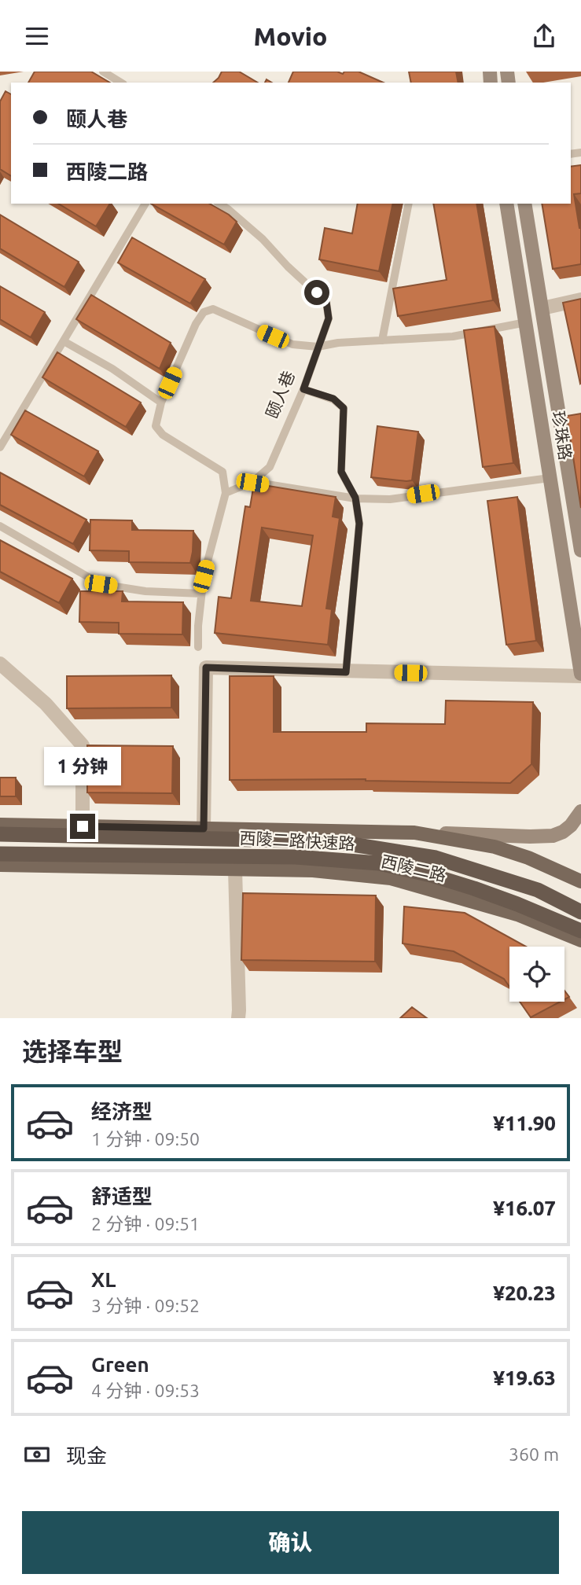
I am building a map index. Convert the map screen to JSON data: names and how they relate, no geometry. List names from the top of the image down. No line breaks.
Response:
{"streets":{"highway":["西陵二路快速路"],"main road":["珍珠路","西陵二路"],"lane":["颐人巷"]},"page":{"header":"Movio","banner":["颐人巷","西陵二路"],"bubble":"1 分钟","heading":"选择车型","list":[{"name":"经济型","note":"1 分钟 · 09:50","value":"¥11.90"},{"name":"舒适型","note":"2 分钟 · 09:51","value":"¥16.07"},{"name":"XL","note":"3 分钟 · 09:52","value":"¥20.23"},{"name":"Green","note":"4 分钟 · 09:53","value":"¥19.63"}],"pay":["现金","360 m"],"buttons":"确认"}}
